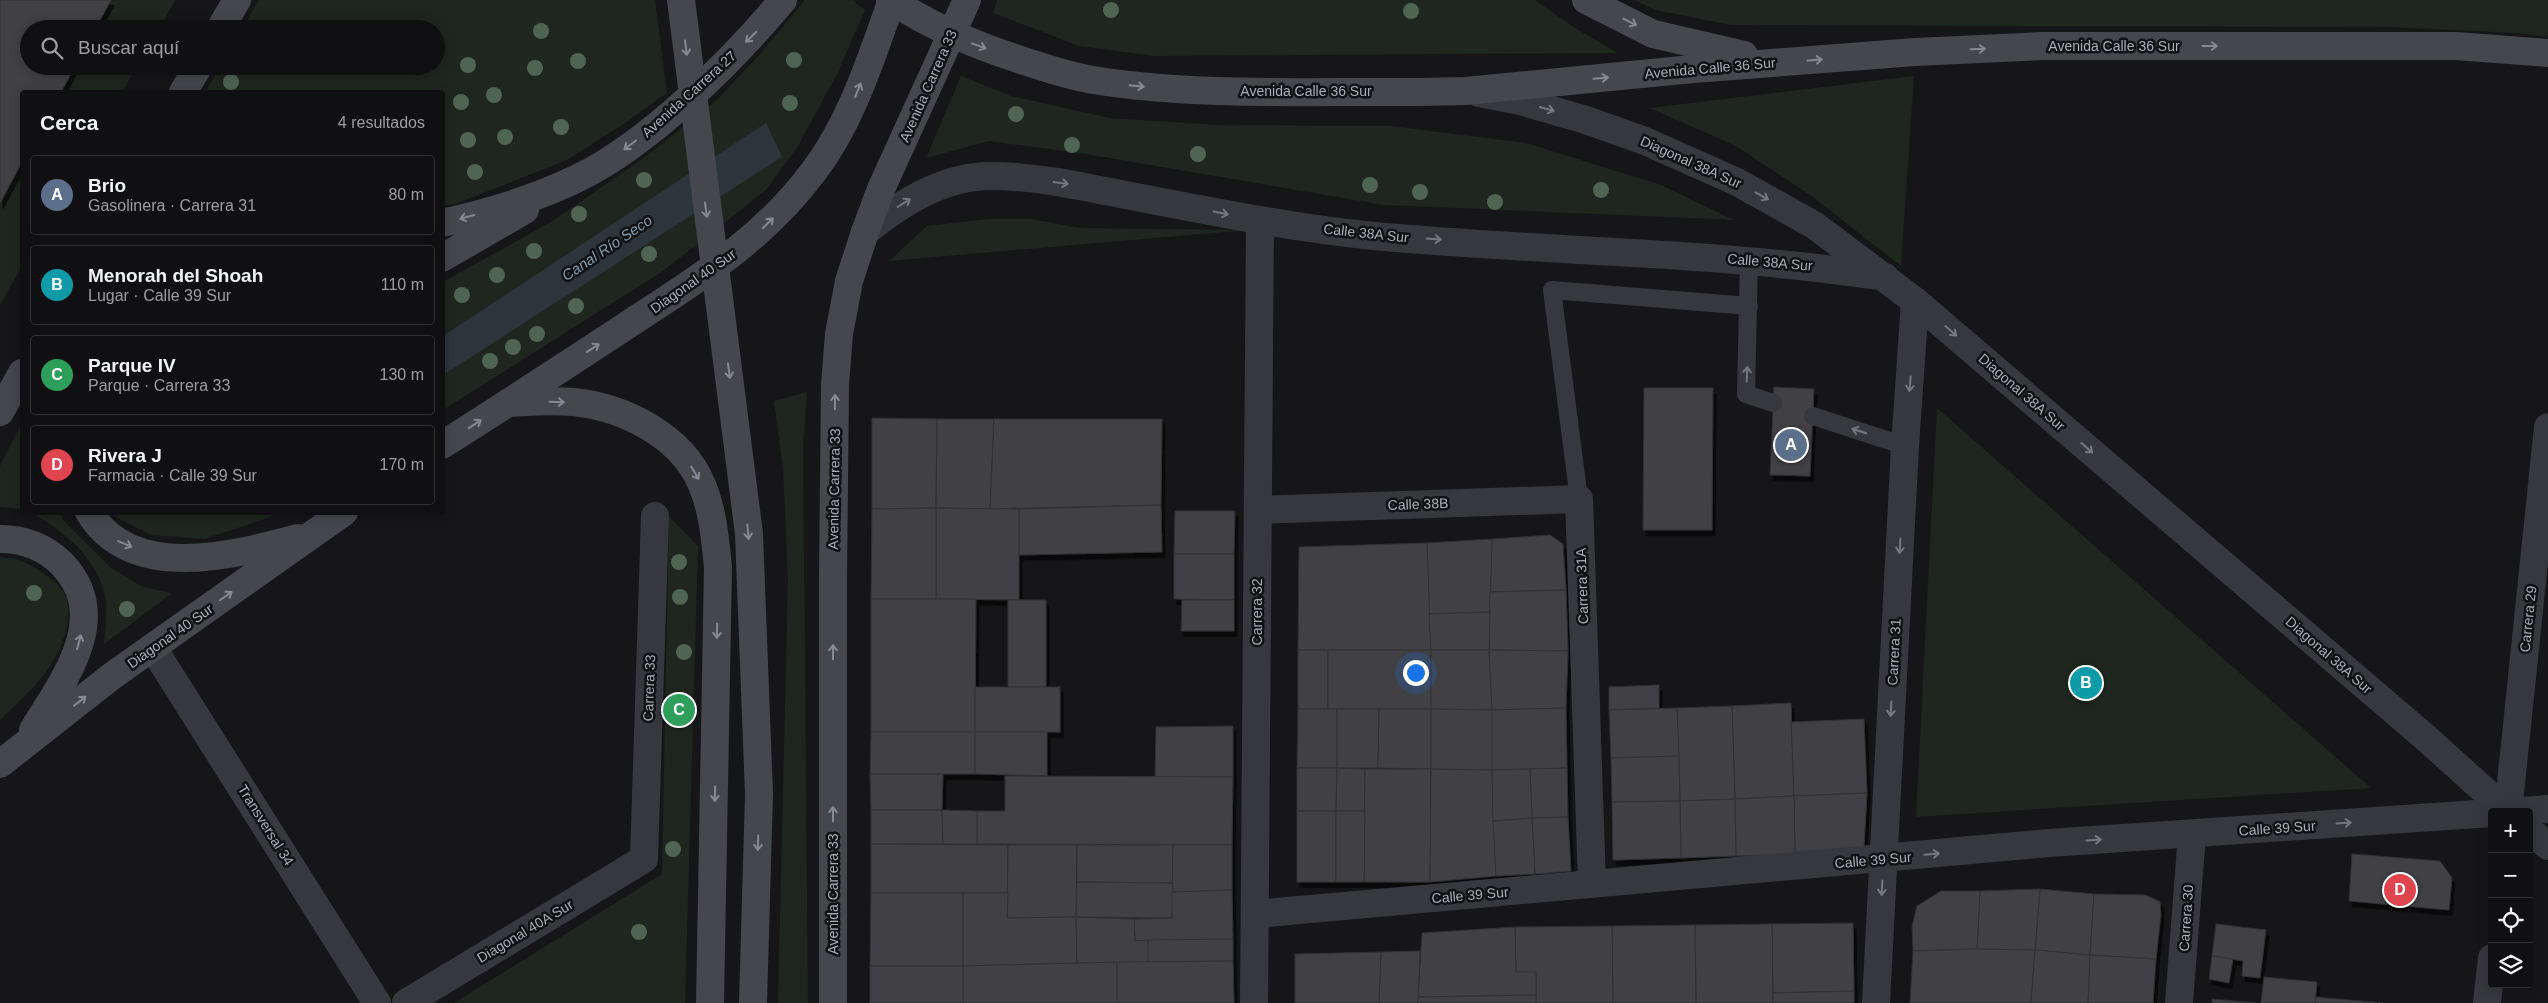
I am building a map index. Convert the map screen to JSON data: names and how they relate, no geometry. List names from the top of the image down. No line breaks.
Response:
{"streets":{"main road":["Avenida Calle 36 Sur","Avenida Carrera 33","Avenida Carrera 27","Diagonal 40 Sur"],"street":["Diagonal 38A Sur","Calle 38A Sur","Calle 38B","Carrera 31A","Carrera 32","Carrera 29","Carrera 31","Carrera 33","Transversal 34","Calle 39 Sur","Carrera 30","Diagonal 40A Sur"]},"crossings":[["Avenida Calle 36 Sur","Diagonal 38A Sur"],["Avenida Carrera 33","Calle 38A Sur"],["Diagonal 38A Sur","Calle 38A Sur"],["Diagonal 38A Sur","Carrera 31"],["Calle 38A Sur","Carrera 32"],["Diagonal 40 Sur","Transversal 34"],["Calle 38B","Carrera 31A"],["Calle 38B","Carrera 32"],["Carrera 31A","Calle 39 Sur"],["Carrera 32","Calle 39 Sur"],["Carrera 31","Calle 39 Sur"],["Carrera 33","Diagonal 40A Sur"],["Calle 39 Sur","Carrera 30"]],"one_way":["Avenida Calle 36 Sur","Diagonal 38A Sur","Calle 38A Sur","Diagonal 40 Sur","Carrera 31","Calle 39 Sur"],"water":["Canal Río Seco"],"page":{"search":"Buscar aquí","heading":["Cerca","4 resultados"],"list":[{"mark":"A","name":"Brio","note":"Gasolinera · Carrera 31","value":"80 m"},{"mark":"B","name":"Menorah del Shoah","note":"Lugar · Calle 39 Sur","value":"110 m"},{"mark":"C","name":"Parque IV","note":"Parque · Carrera 33","value":"130 m"},{"mark":"D","name":"Rivera J","note":"Farmacia · Calle 39 Sur","value":"170 m"}],"pins":["A","B","C","D"],"map_buttons":["+","−"]}}
